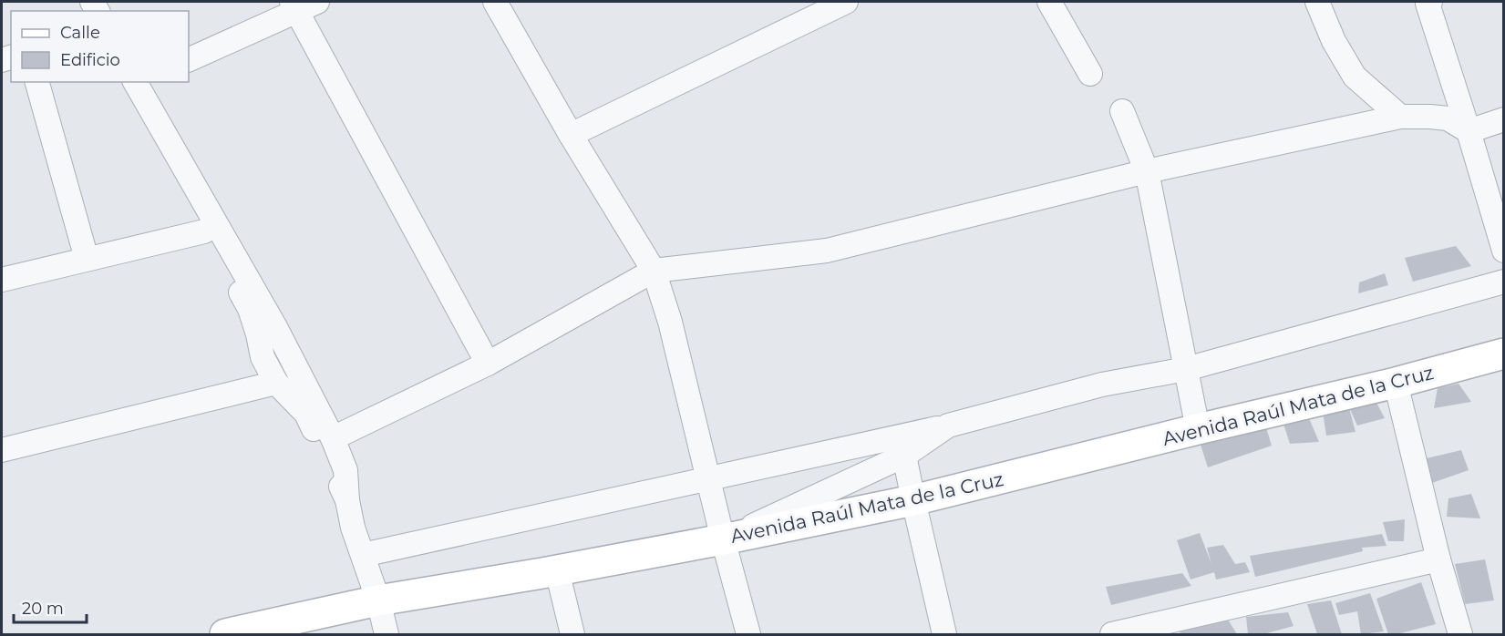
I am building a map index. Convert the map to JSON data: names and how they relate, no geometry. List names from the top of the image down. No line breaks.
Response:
{"streets":{"street":["Avenida Raúl Mata de la Cruz"]},"legend":["Calle","Edificio"],"scale_bar":"20 m"}
